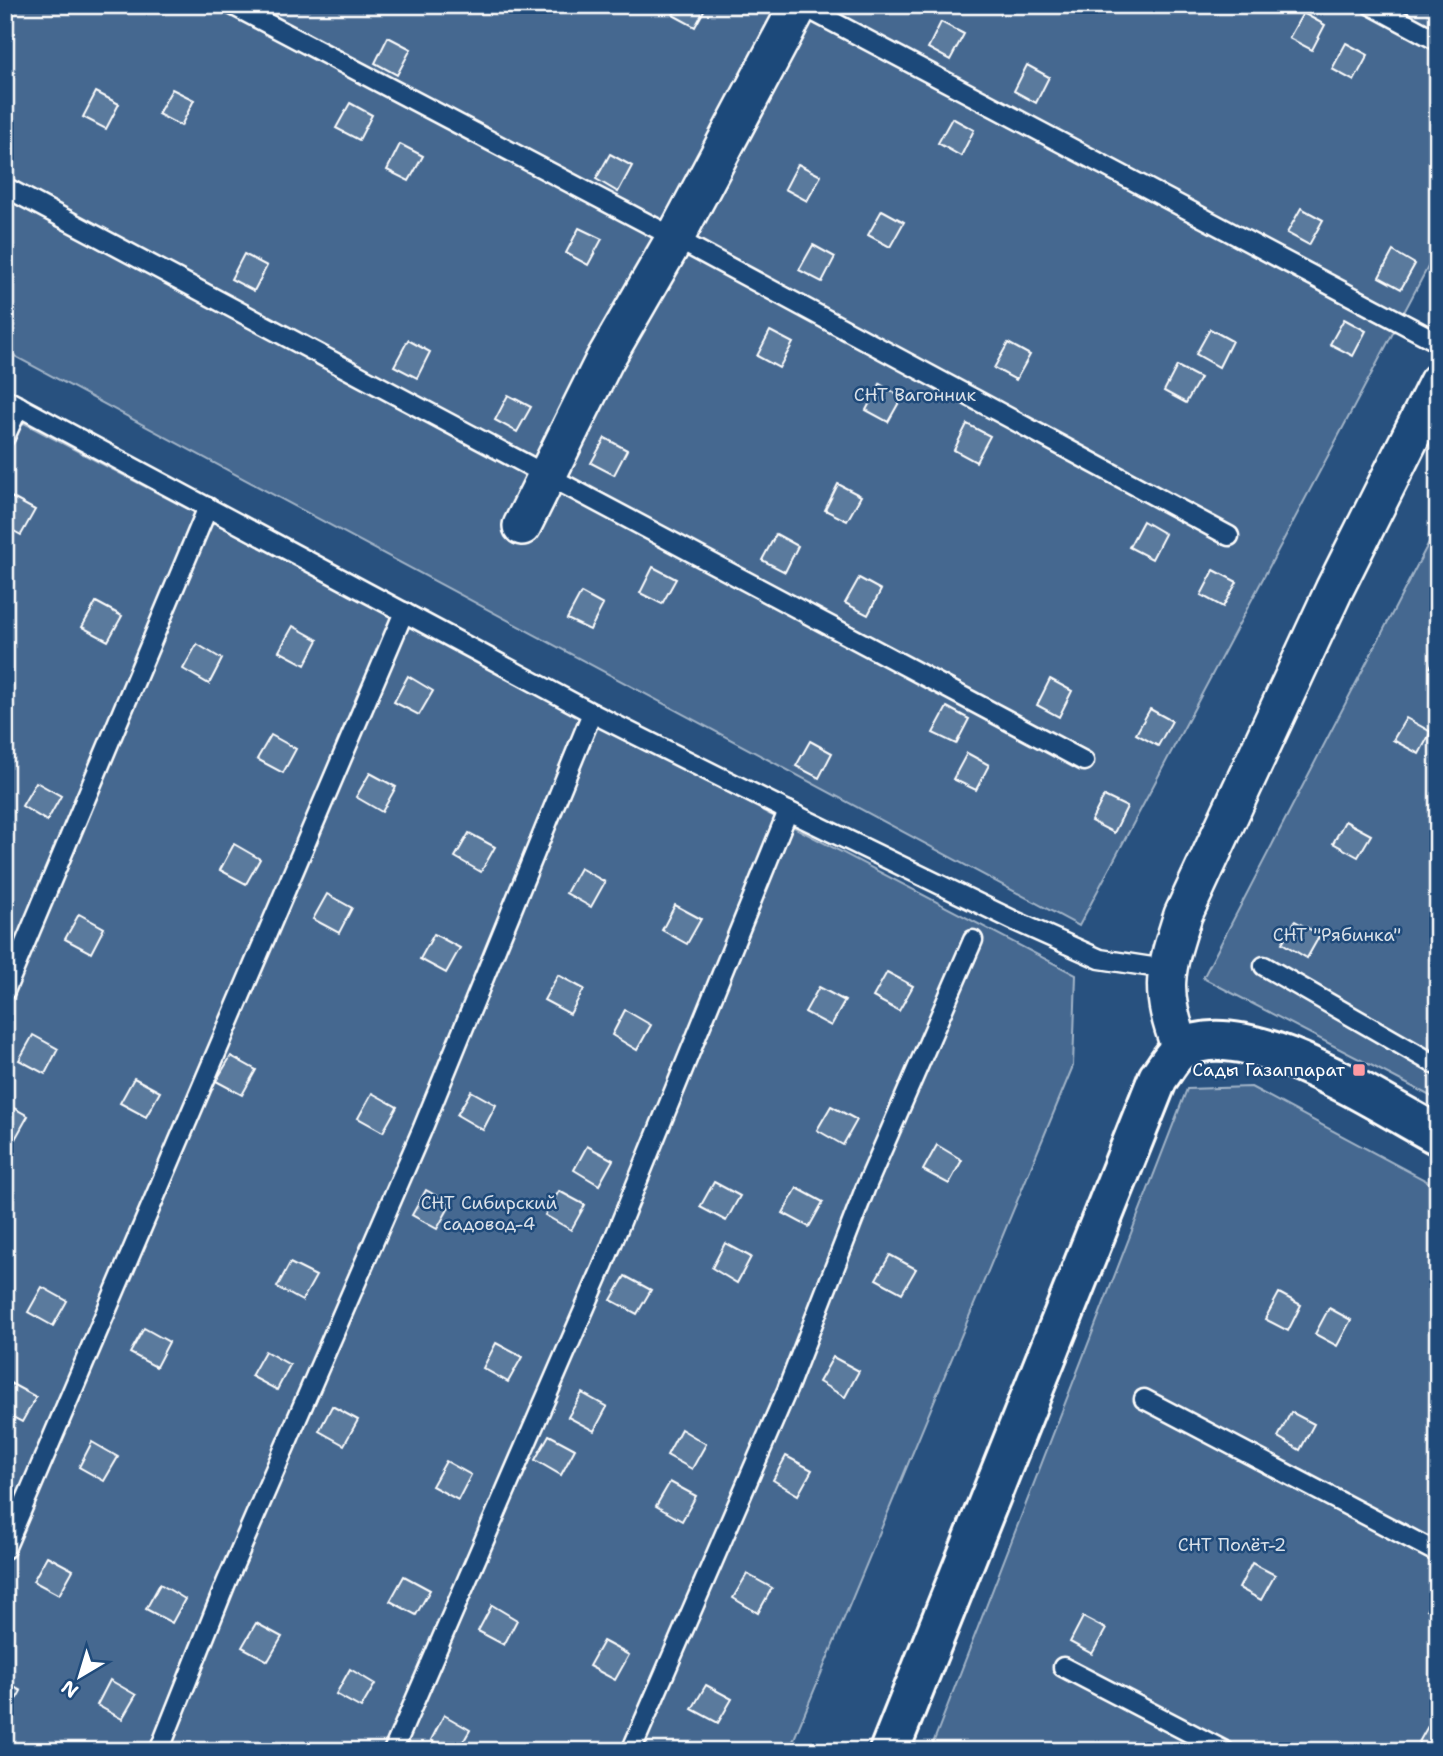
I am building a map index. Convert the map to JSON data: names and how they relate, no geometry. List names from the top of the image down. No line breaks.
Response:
{"parks":["СНТ Вагонник","СНТ \"Рябинка\"","СНТ Сибирский садовод-4","СНТ Полёт-2"],"places":{"transit":["Сады Газаппарат"]},"north":"bottom left"}
